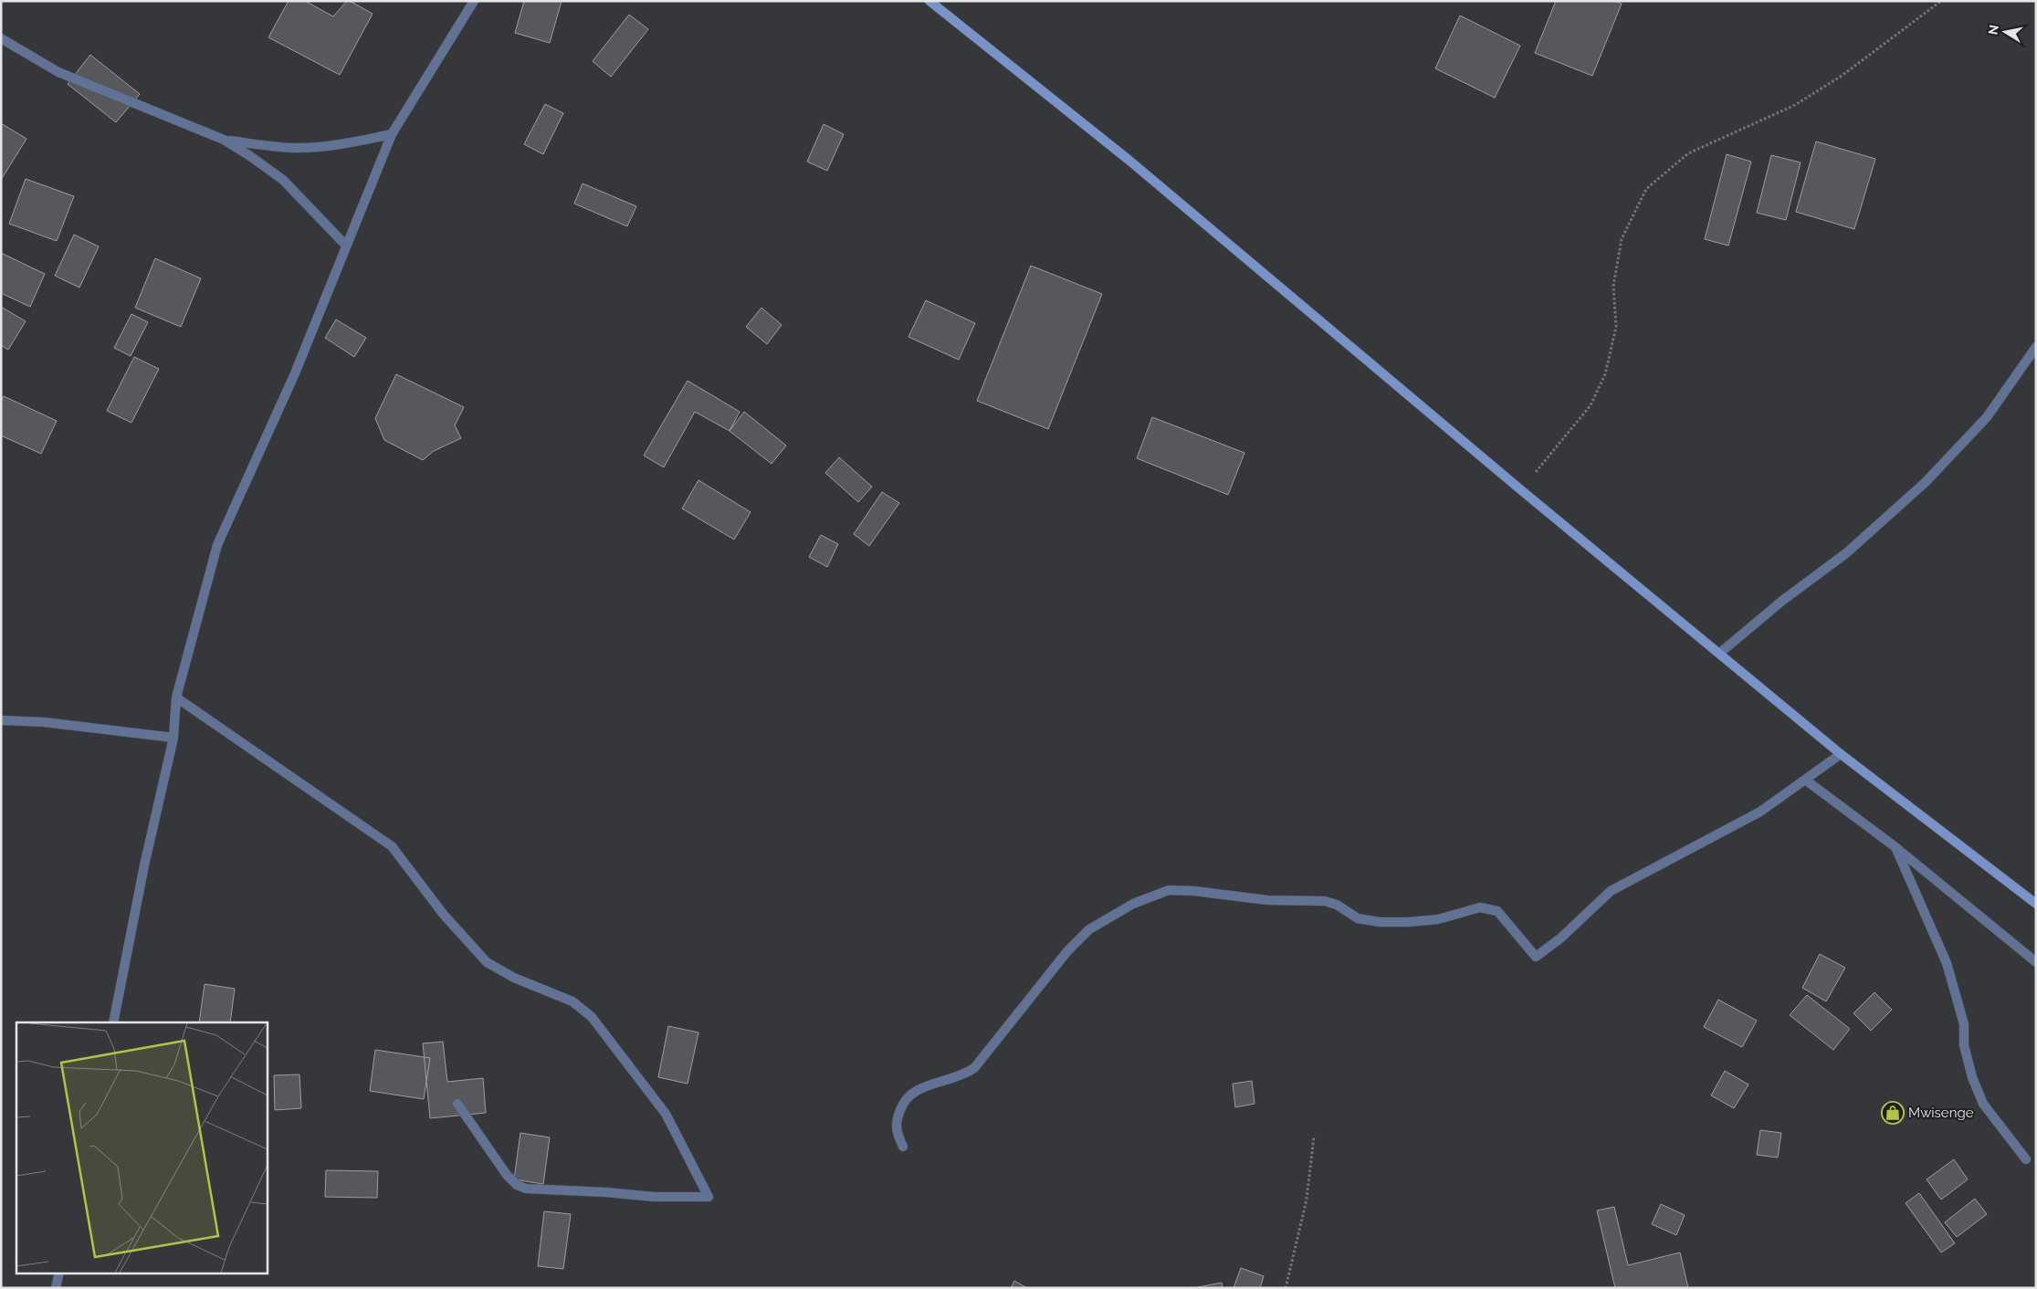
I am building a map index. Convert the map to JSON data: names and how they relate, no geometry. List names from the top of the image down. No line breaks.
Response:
{"places":{"shop":["Mwisenge"]},"north":"left"}
